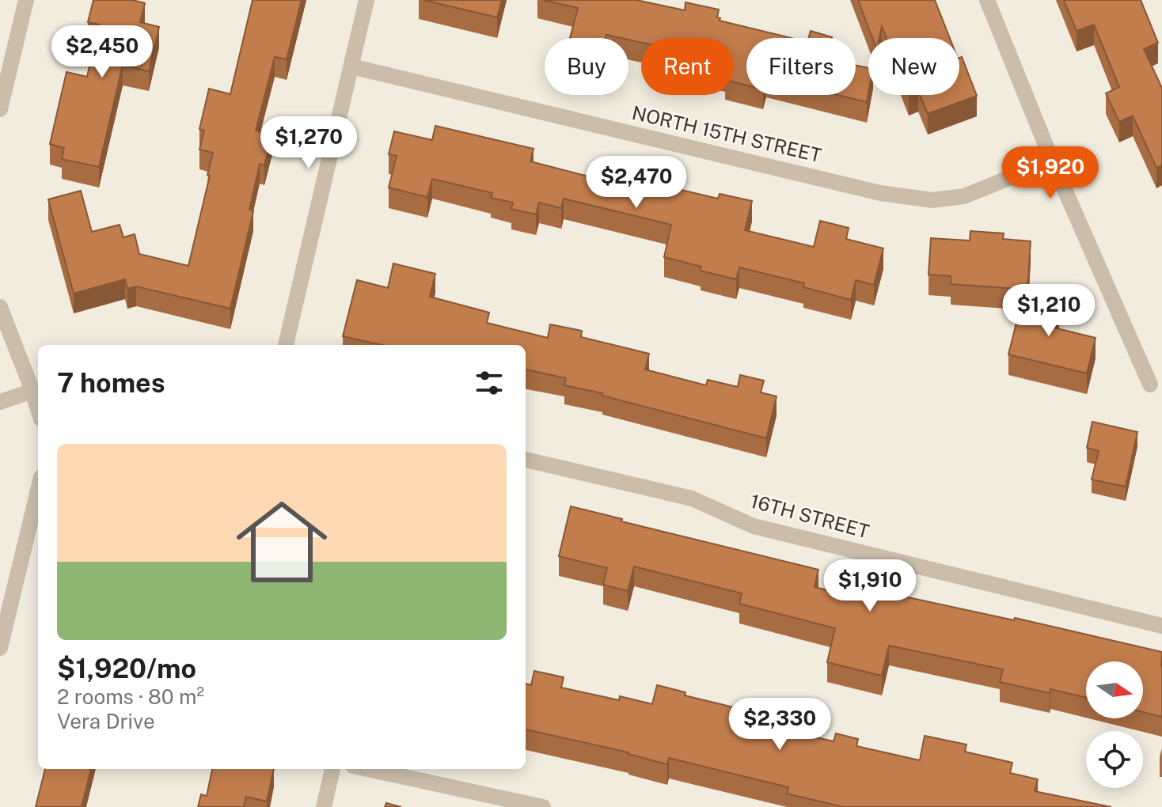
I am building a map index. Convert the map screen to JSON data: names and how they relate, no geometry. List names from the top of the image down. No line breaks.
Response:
{"streets":{"street":["NORTH 15TH STREET","16TH STREET"]},"north":"right","page":{"price":["$2,450","$1,270","$1,920","$2,470","$1,210","$1,910","$2,330"],"chip":["Buy","Rent","Filters","New"],"heading":"7 homes","list":[{"name":"$1,920/mo","note":"2 rooms · 80 m² · Vera Drive"}]}}
